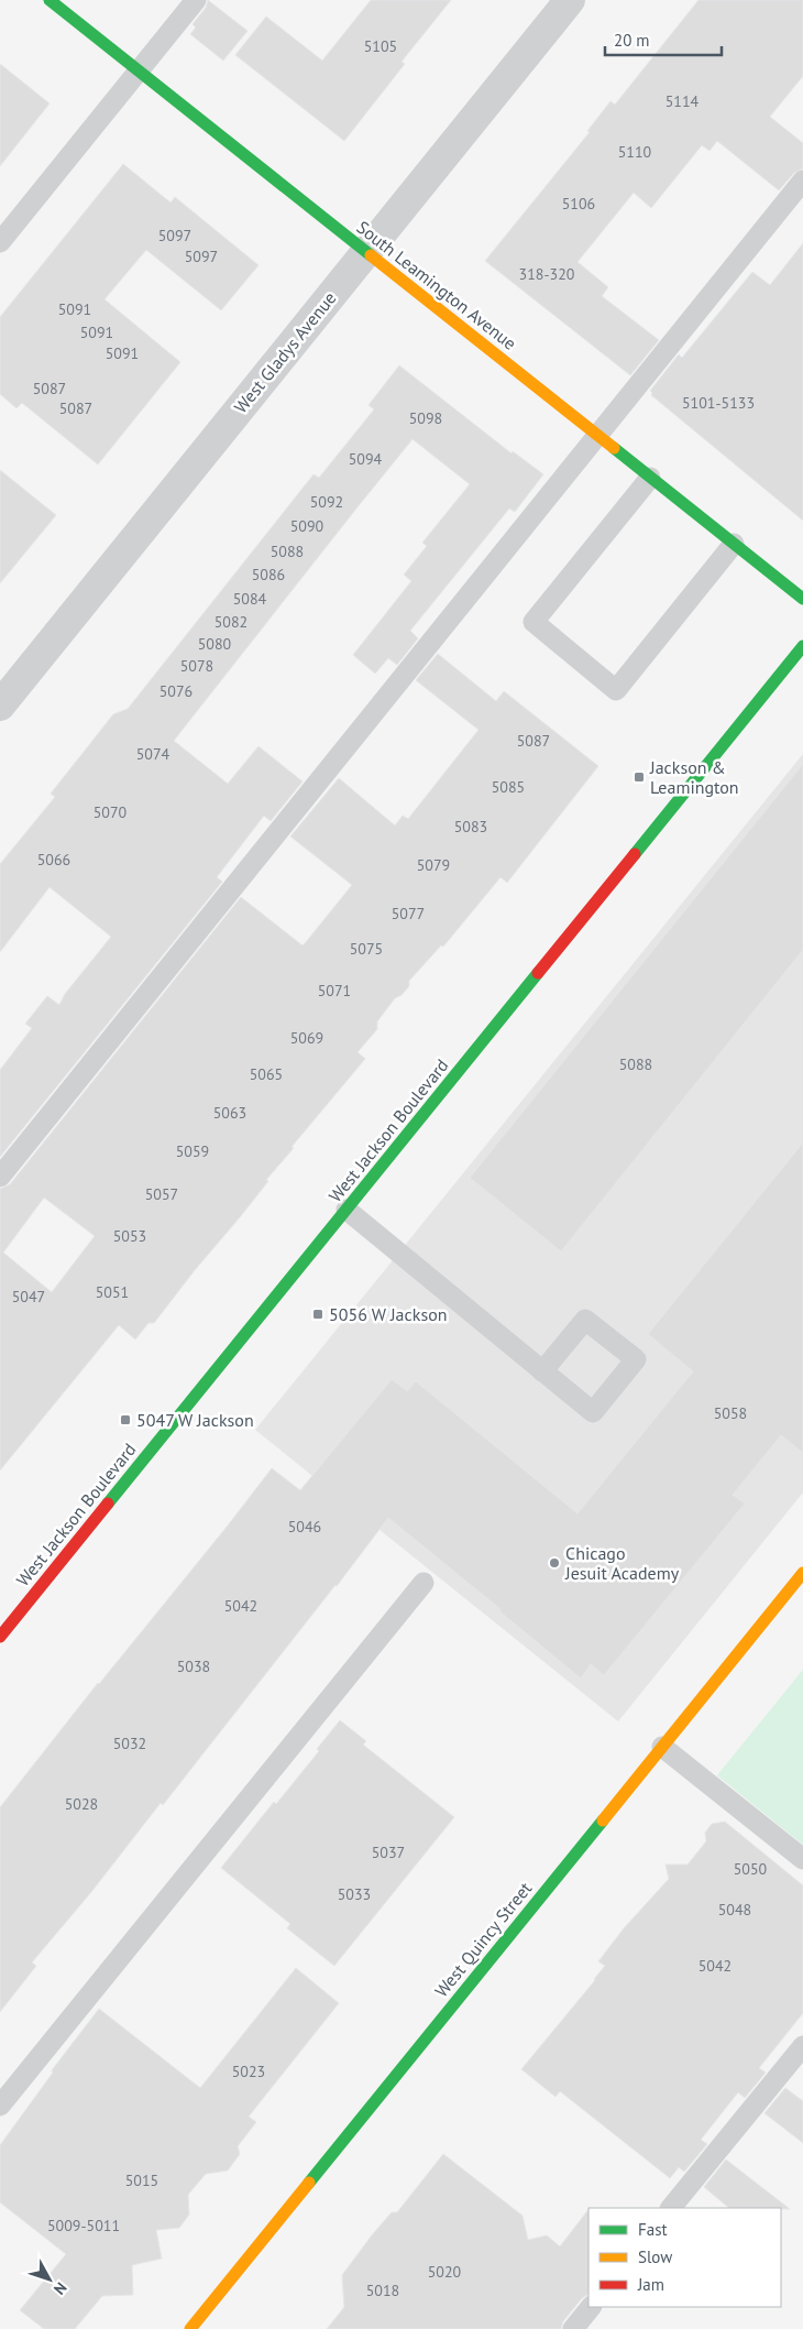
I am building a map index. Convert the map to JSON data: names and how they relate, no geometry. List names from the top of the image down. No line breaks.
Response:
{"streets":{"street":["South Leamington Avenue","West Gladys Avenue","West Jackson Boulevard","West Quincy Street"]},"crossings":[["South Leamington Avenue","West Gladys Avenue"]],"places":{"transit":["Jackson & Leamington","5056 W Jackson","5047 W Jackson"],"other":["Chicago Jesuit Academy"]},"house_numbers":["5105","5114","5110","5106","5097","5097","318-320","5091","5091","5091","5087","5101-5133","5087","5098","5094","5092","5090","5088","5086","5084","5082","5080","5078","5076","5087","5074","5085","5070","5083","5066","5079","5077","5075","5071","5069","5088","5065","5063","5059","5057","5053","5051","5047","5058","5046","5042","5038","5032","5028","5037","5050","5033","5048","5042","5023","5015","5009-5011","5020","5018"],"legend":["Fast","Slow","Jam"],"scale_bar":"20 m","north":"bottom right"}
